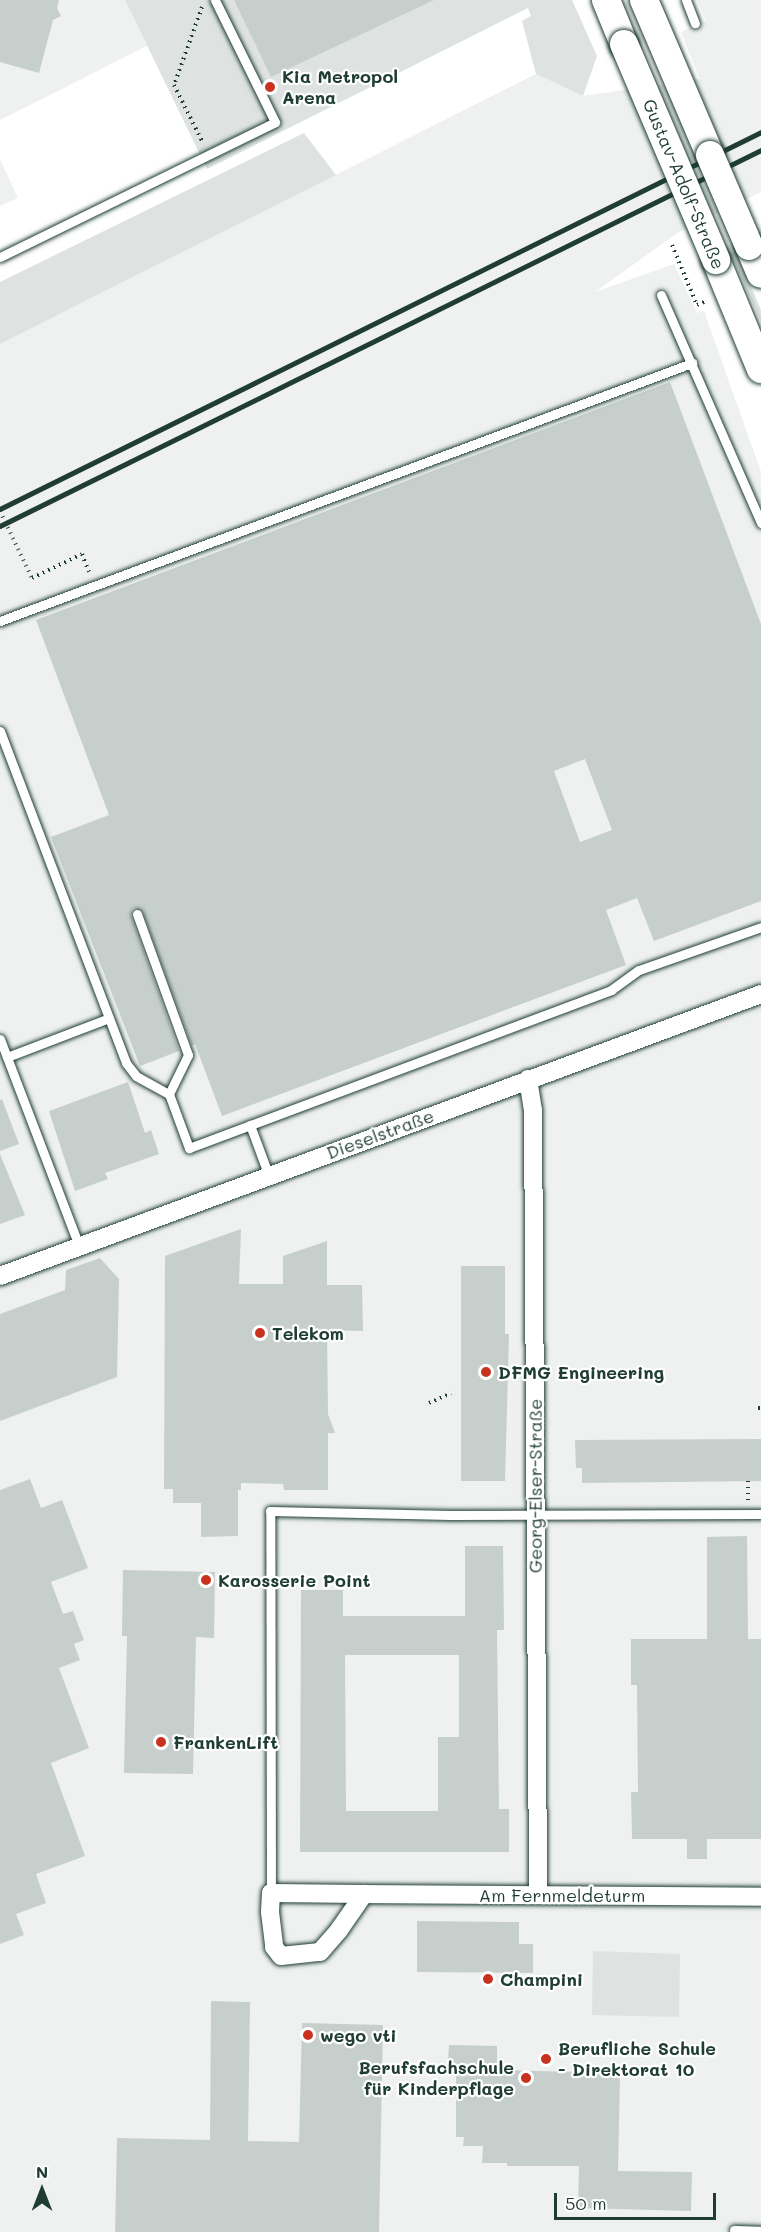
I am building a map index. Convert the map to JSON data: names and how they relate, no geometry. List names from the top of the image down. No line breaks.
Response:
{"streets":{"main road":["Gustav-Adolf-Straße"],"street":["Dieselstraße","Georg-Elser-Straße","Am Fernmeldeturm"]},"crossings":[["Dieselstraße","Georg-Elser-Straße"],["Georg-Elser-Straße","Am Fernmeldeturm"]],"places":["Kia Metropol Arena","Telekom","DFMG Engineering","Karosserie Point","FrankenLift","Champini","wego vti","Berufliche Schule - Direktorat 10","Berufsfachschule für Kinderpflage"],"scale_bar":"50 m","north":"top"}
